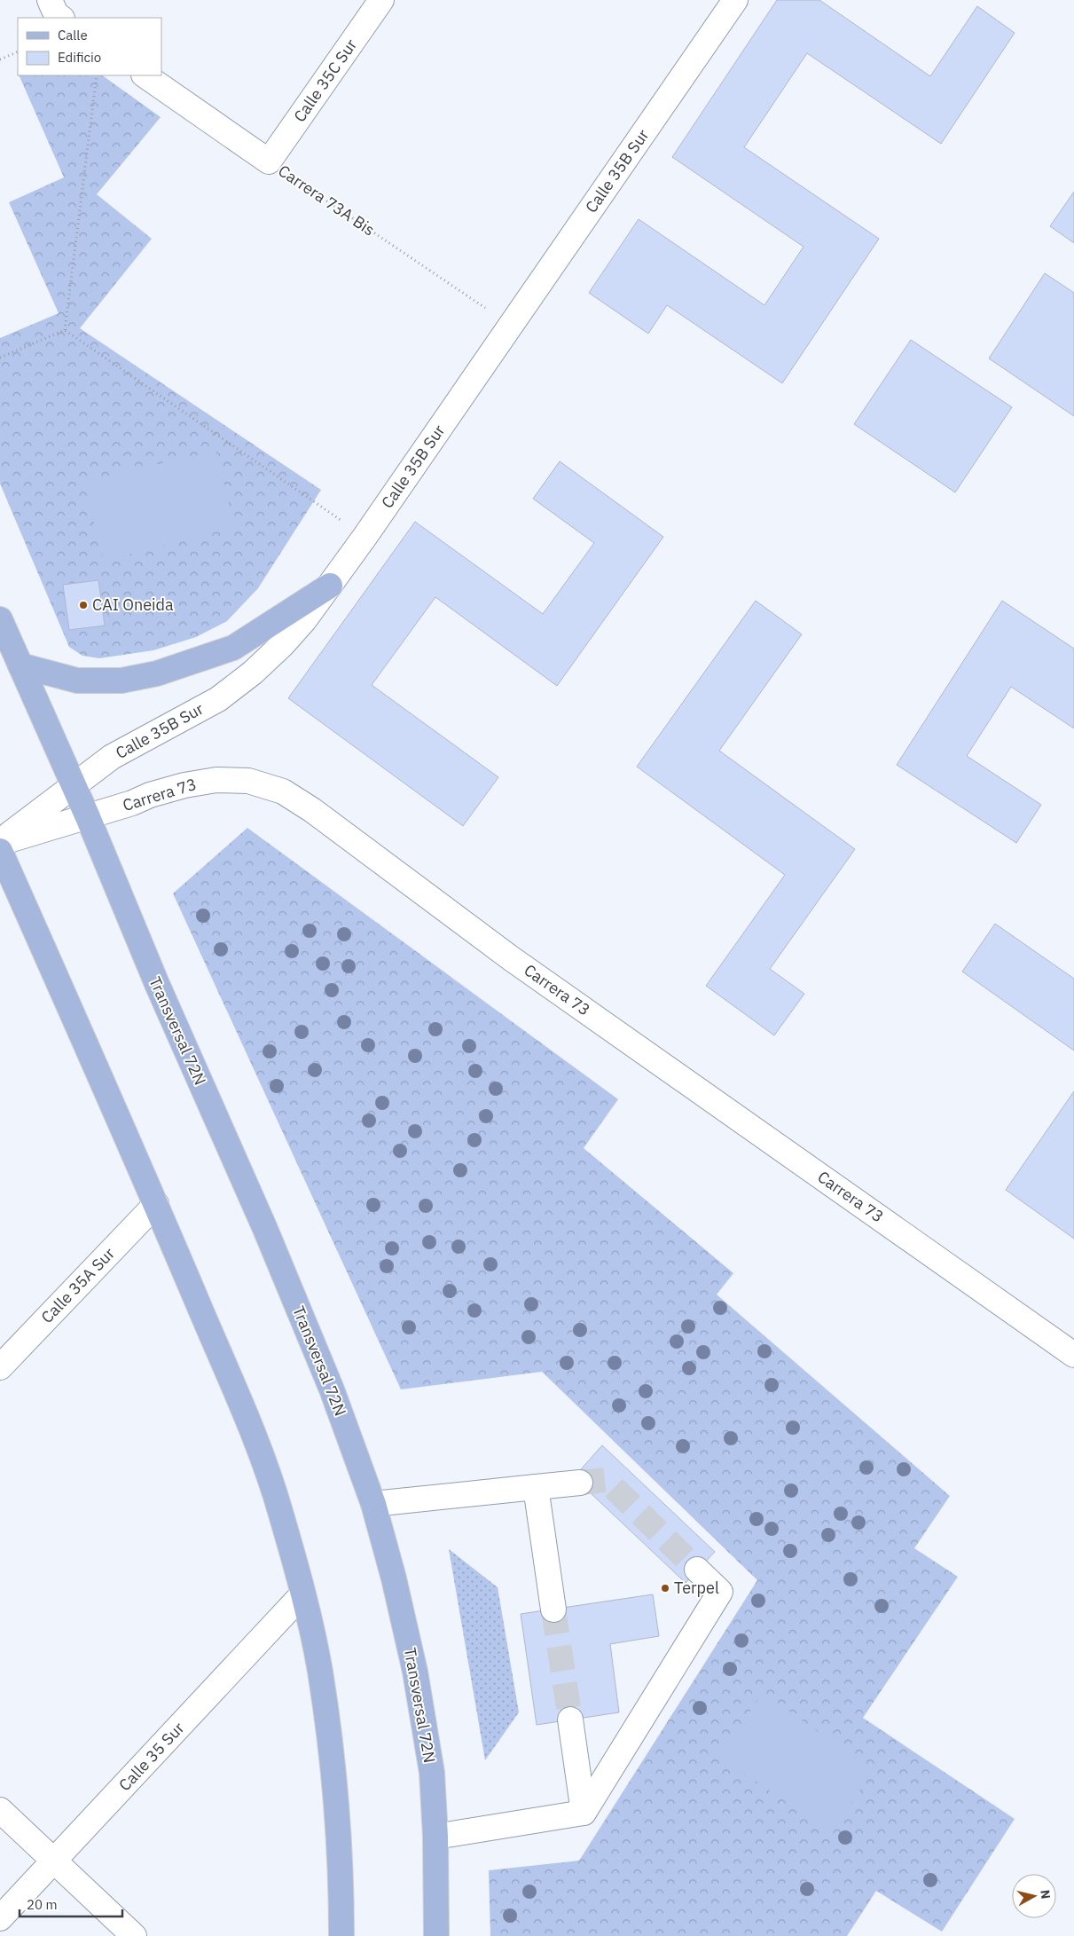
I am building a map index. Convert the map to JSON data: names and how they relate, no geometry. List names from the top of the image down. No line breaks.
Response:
{"streets":{"main road":["Transversal 72N"],"street":["Calle 35C Sur","Calle 35B Sur","Carrera 73A Bis","Carrera 73","Calle 35A Sur","Calle 35 Sur"]},"crossings":[["Calle 35C Sur","Carrera 73A Bis"],["Calle 35B Sur","Carrera 73A Bis"],["Calle 35B Sur","Carrera 73"],["Calle 35B Sur","Transversal 72N"],["Carrera 73","Transversal 72N"]],"places":["CAI Oneida","Terpel"],"legend":["Calle","Edificio"],"scale_bar":"20 m","north":"right"}
